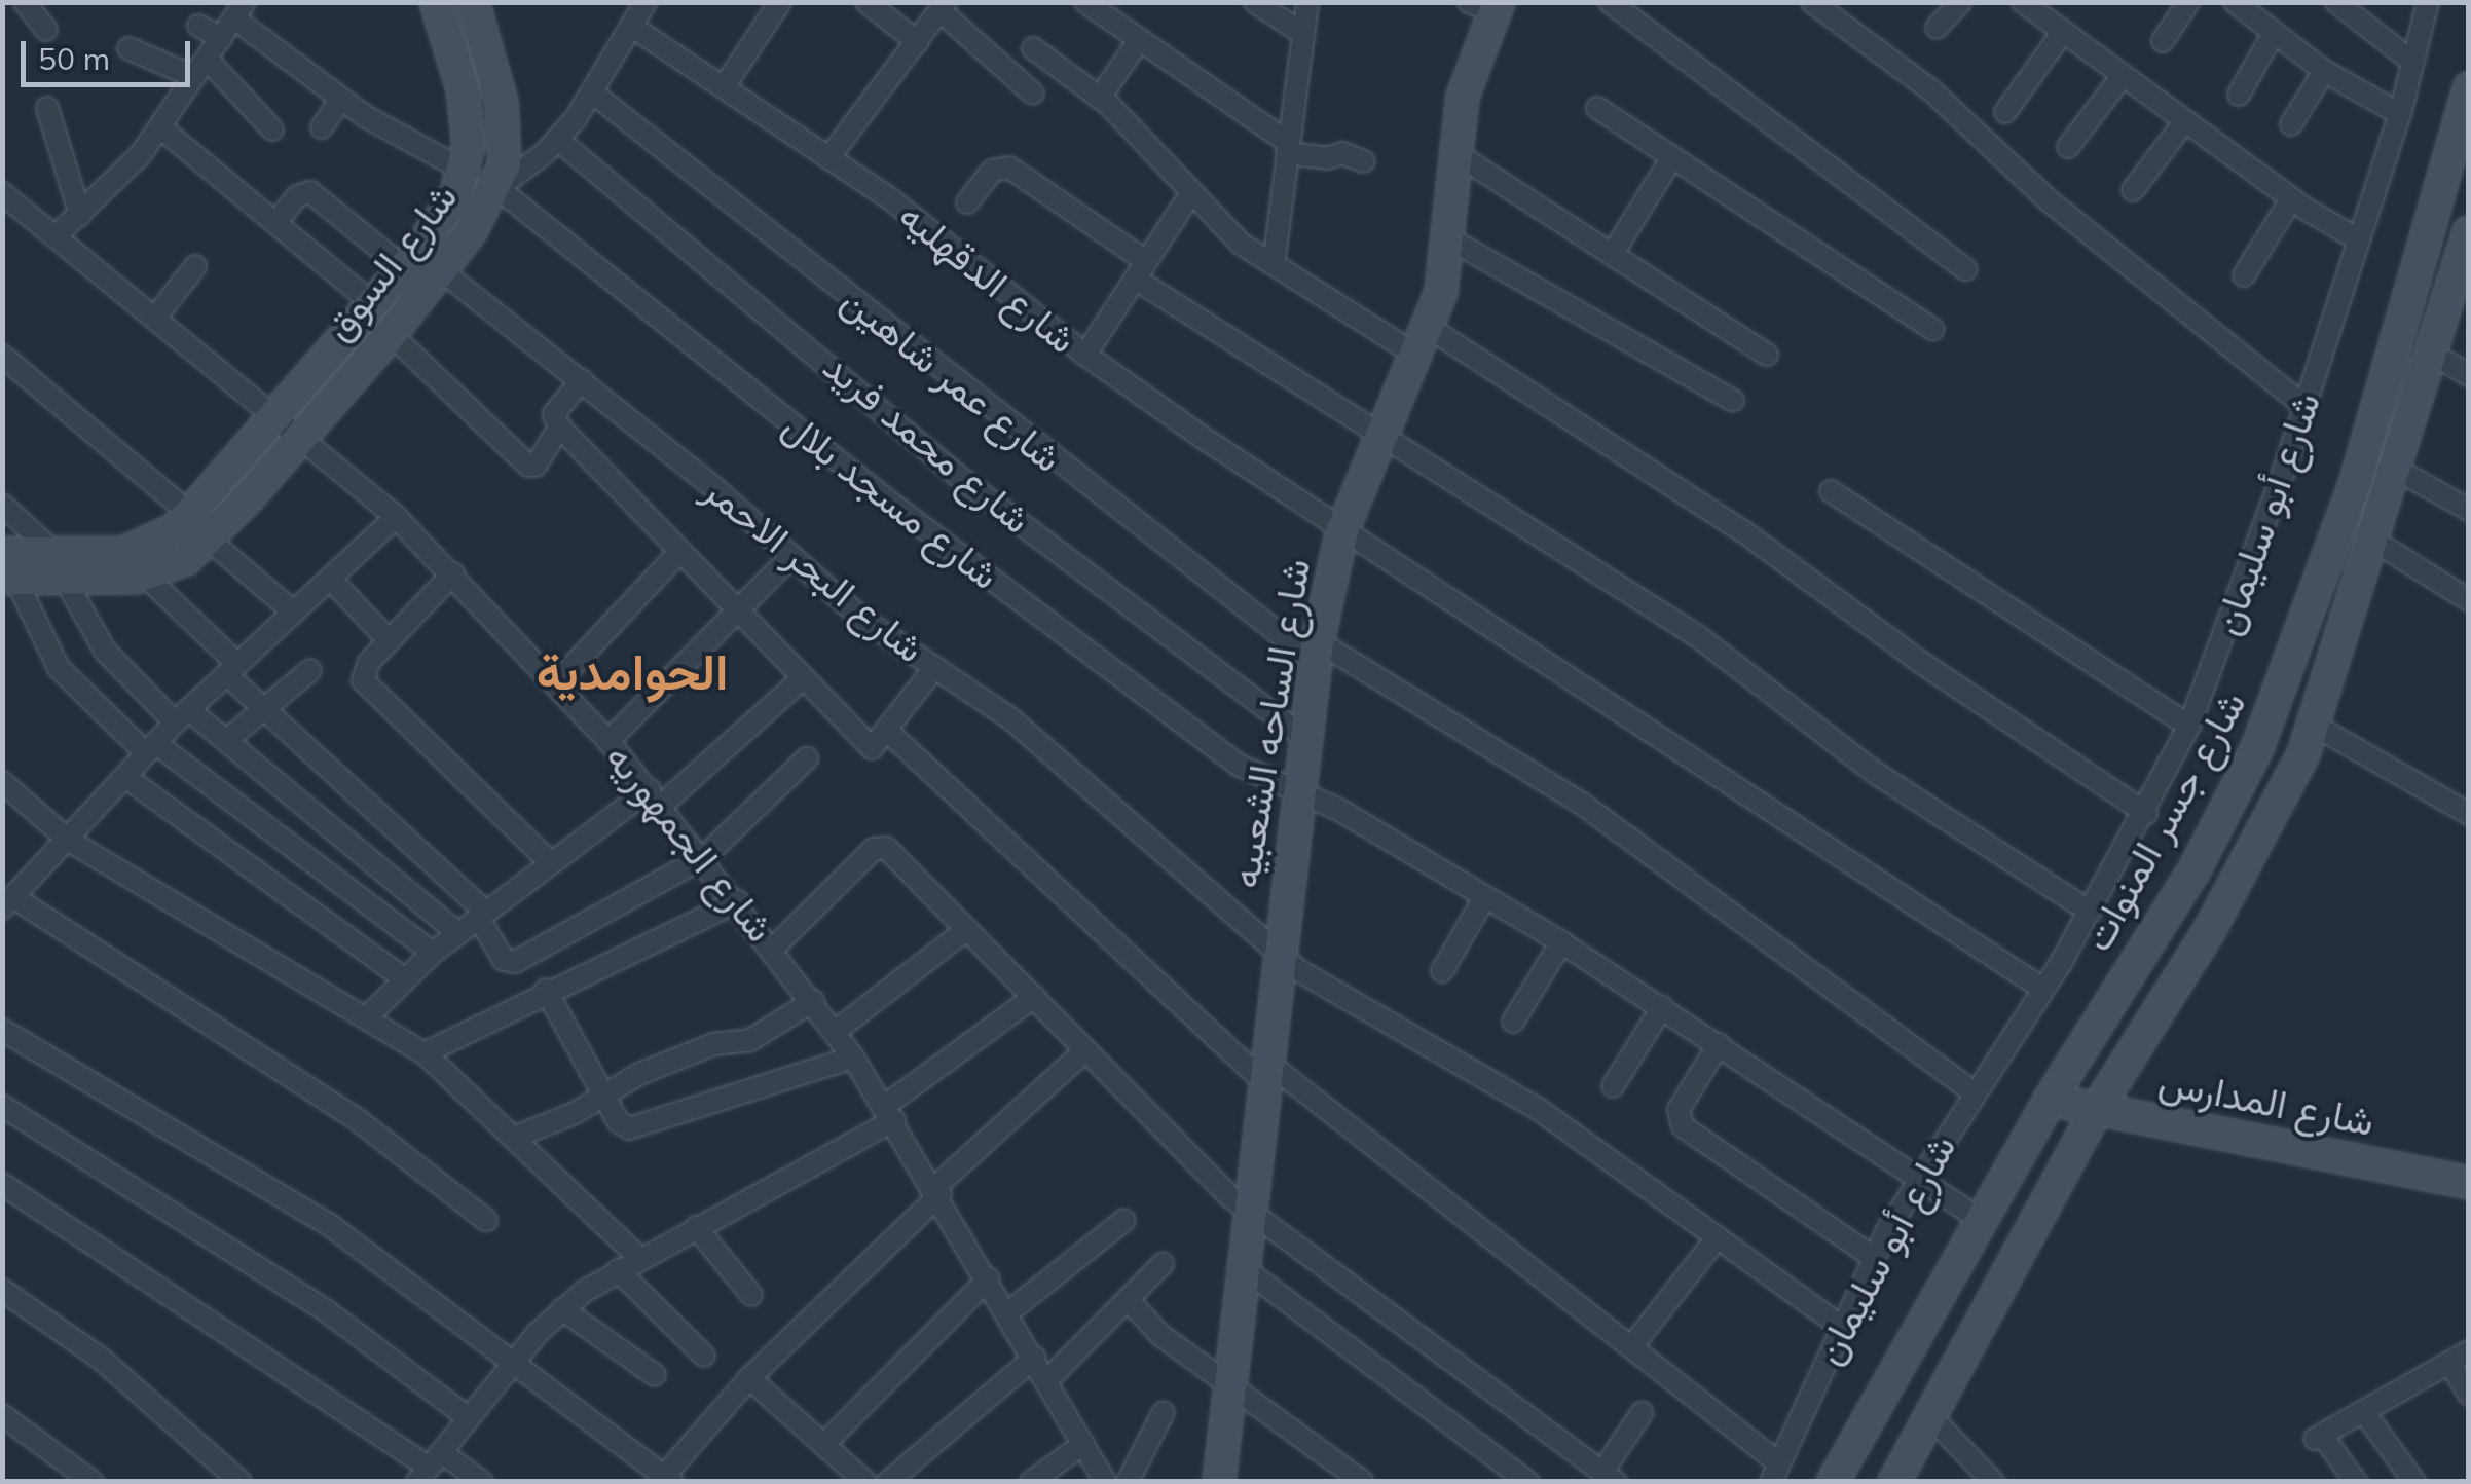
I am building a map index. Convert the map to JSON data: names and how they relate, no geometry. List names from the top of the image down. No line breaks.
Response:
{"streets":{"street":["شارع السوق","شارع الدقهليه","شارع عمر شاهين","شارع محمد فريد","شارع مسجد بلال","شارع أبو سليمان","شارع البحر الاحمر","شارع الساحه الشعبيه","شارع جسر المنوات","شارع الجمهوريه","شارع المدارس"]},"crossings":[["شارع السوق","شارع مسجد بلال"],["شارع السوق","شارع البحر الاحمر"],["شارع السوق","شارع الجمهوريه"],["شارع الدقهليه","شارع أبو سليمان"],["شارع الدقهليه","شارع الساحه الشعبيه"],["شارع عمر شاهين","شارع أبو سليمان"],["شارع عمر شاهين","شارع الساحه الشعبيه"],["شارع محمد فريد","شارع الساحه الشعبيه"],["شارع مسجد بلال","شارع أبو سليمان"],["شارع مسجد بلال","شارع الساحه الشعبيه"],["شارع مسجد بلال","شارع جسر المنوات"],["شارع أبو سليمان","شارع البحر الاحمر"],["شارع البحر الاحمر","شارع الساحه الشعبيه"],["شارع جسر المنوات","شارع المدارس"]],"districts":["الحوامدية"],"scale_bar":"50 m"}
